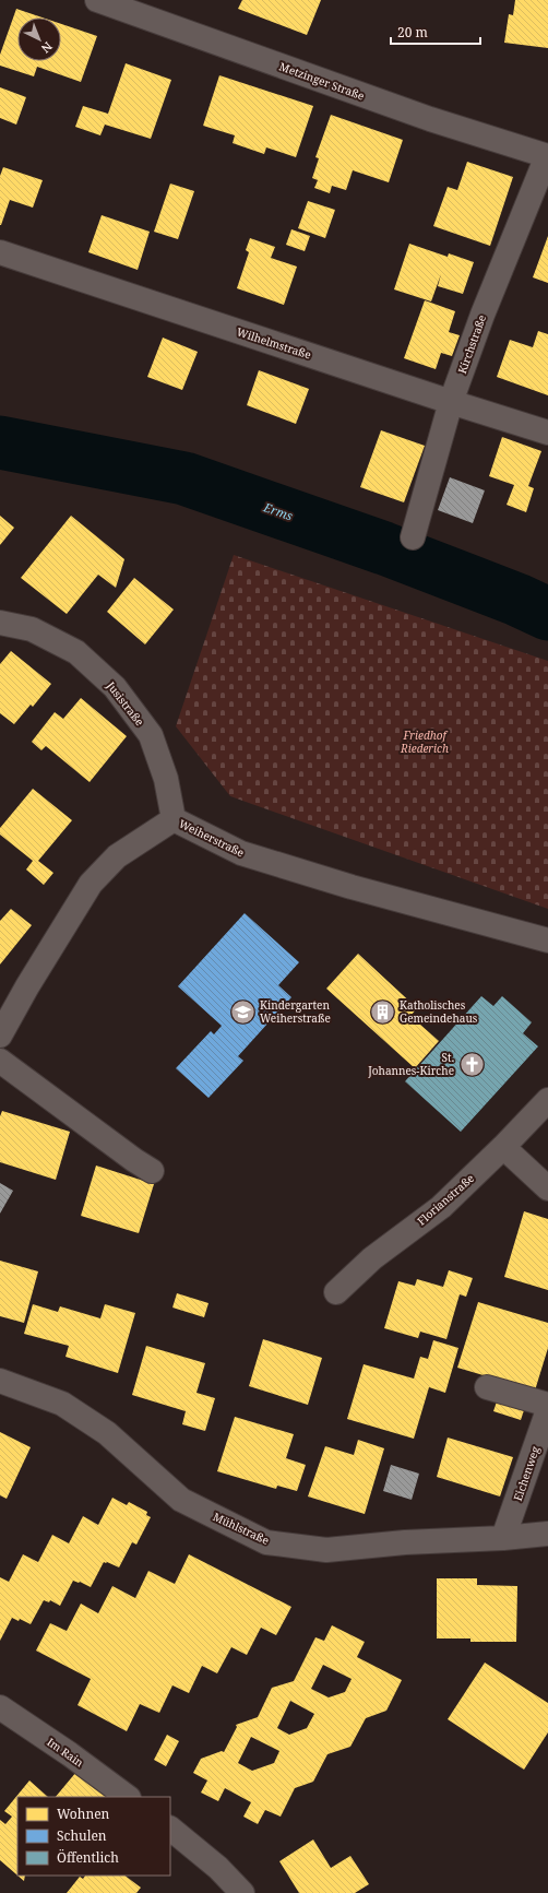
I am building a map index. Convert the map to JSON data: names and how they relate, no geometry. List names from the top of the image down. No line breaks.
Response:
{"streets":{"street":["Metzinger Straße","Wilhelmstraße","Kirchstraße","Jusistraße","Weiherstraße","Florianstraße","Eichenweg","Mühlstraße","Im Rain"]},"crossings":[["Metzinger Straße","Kirchstraße"],["Wilhelmstraße","Kirchstraße"],["Jusistraße","Weiherstraße"],["Eichenweg","Mühlstraße"]],"water":["Erms"],"parks":["Friedhof Riederich"],"places":{"school or university":["Kindergarten Weiherstraße"],"building":["Katholisches Gemeindehaus"],"church":["St. Johannes-Kirche"]},"legend":["Wohnen","Schulen","Öffentlich"],"scale_bar":"20 m","north":"bottom right"}
